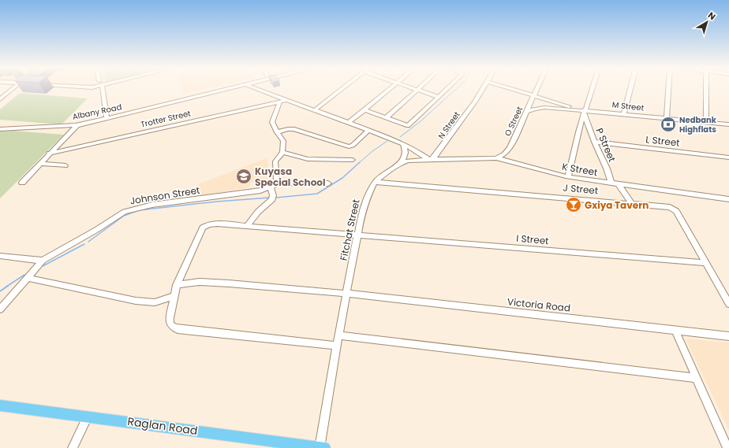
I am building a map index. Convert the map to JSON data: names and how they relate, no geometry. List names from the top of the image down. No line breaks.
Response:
{"streets":{"main road":["Raglan Road"],"street":["M Street","Albany Road","Trotter Street","O Street","N Street","L Street","P Street","K Street","J Street","Johnson Street","Fitchat Street","I Street","Victoria Road"]},"crossings":[["M Street","O Street"],["M Street","P Street"],["O Street","K Street"],["N Street","K Street"],["N Street","Fitchat Street"],["L Street","P Street"],["P Street","K Street"],["K Street","Fitchat Street"],["J Street","Fitchat Street"],["J Street","I Street"],["Fitchat Street","I Street"],["Fitchat Street","Victoria Road"],["Fitchat Street","Raglan Road"],["I Street","Victoria Road"]],"places":{"bank":["Nedbank Highflats"],"school or university":["Kuyasa Special School"],"bar":["Gxiya Tavern"]},"north":"top right"}
